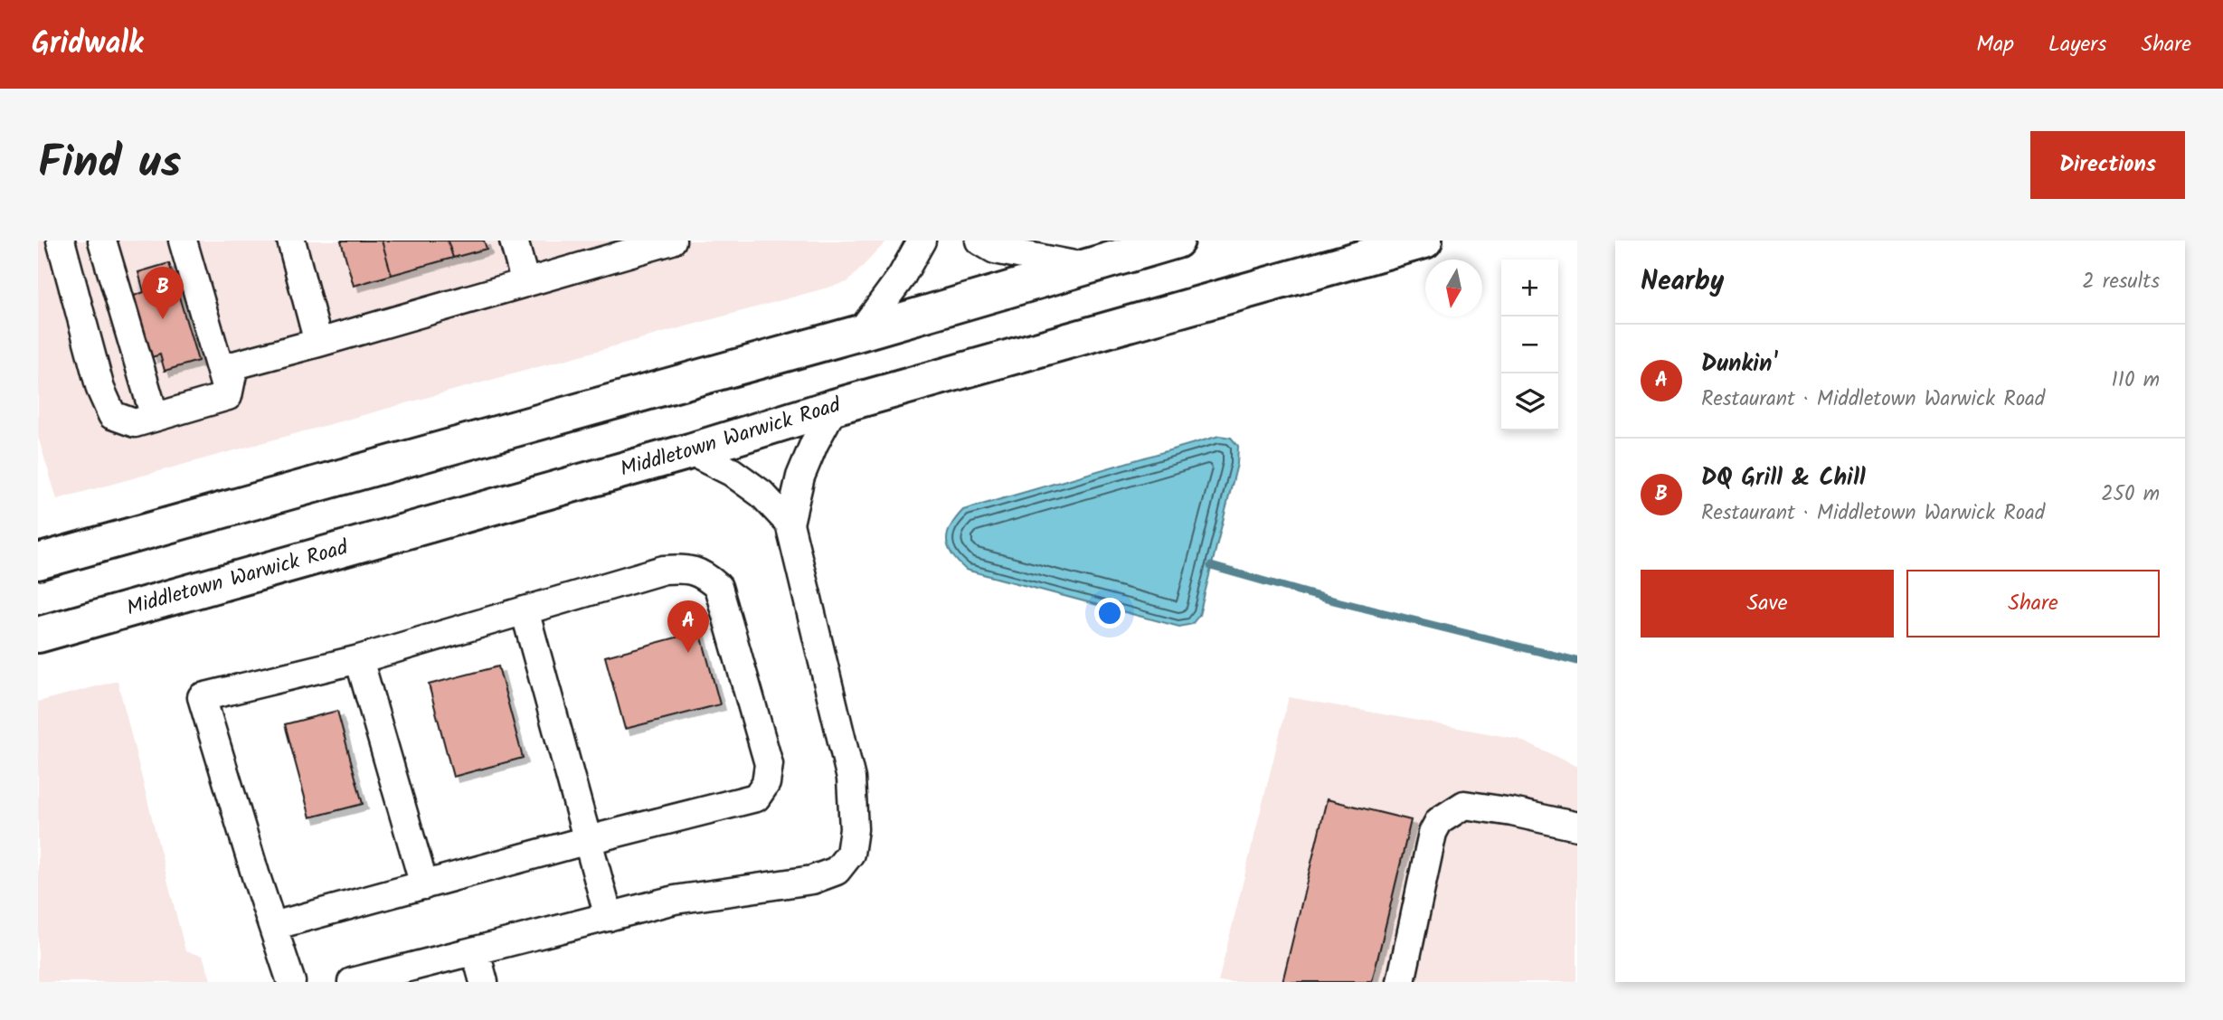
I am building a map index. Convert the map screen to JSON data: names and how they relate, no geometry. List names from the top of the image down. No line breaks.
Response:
{"streets":{"main road":["Middletown Warwick Road"]},"north":"bottom","page":{"header":"Gridwalk","nav":["Map","Layers","Share"],"title":"Find us","buttons":["Directions",["Save","Share"]],"heading":["Nearby","2 results"],"map_buttons":["+","−"],"pins":["B","A"],"list":[{"mark":"A","name":"Dunkin'","note":"Restaurant · Middletown Warwick Road","value":"110 m"},{"mark":"B","name":"DQ Grill & Chill","note":"Restaurant · Middletown Warwick Road","value":"250 m"}]}}
